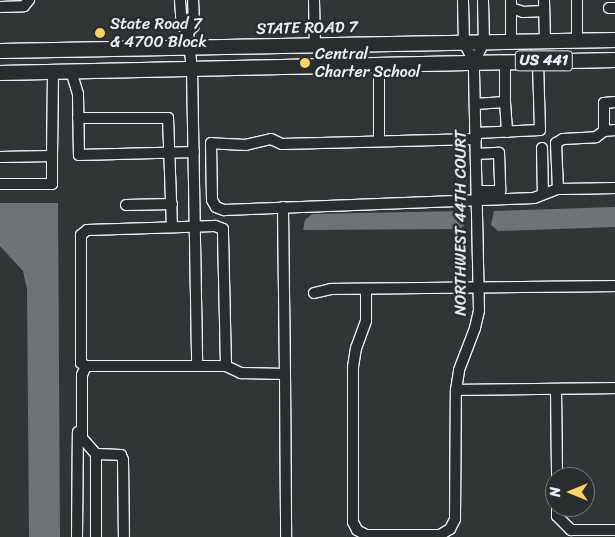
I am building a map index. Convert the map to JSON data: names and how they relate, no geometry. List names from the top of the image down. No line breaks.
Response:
{"streets":{"main road":["STATE ROAD 7","US 441"],"street":["NORTHWEST 44TH COURT"]},"crossings":[["US 441","NORTHWEST 44TH COURT"]],"places":["State Road 7 & 4700 Block","Central Charter School"],"north":"left"}
